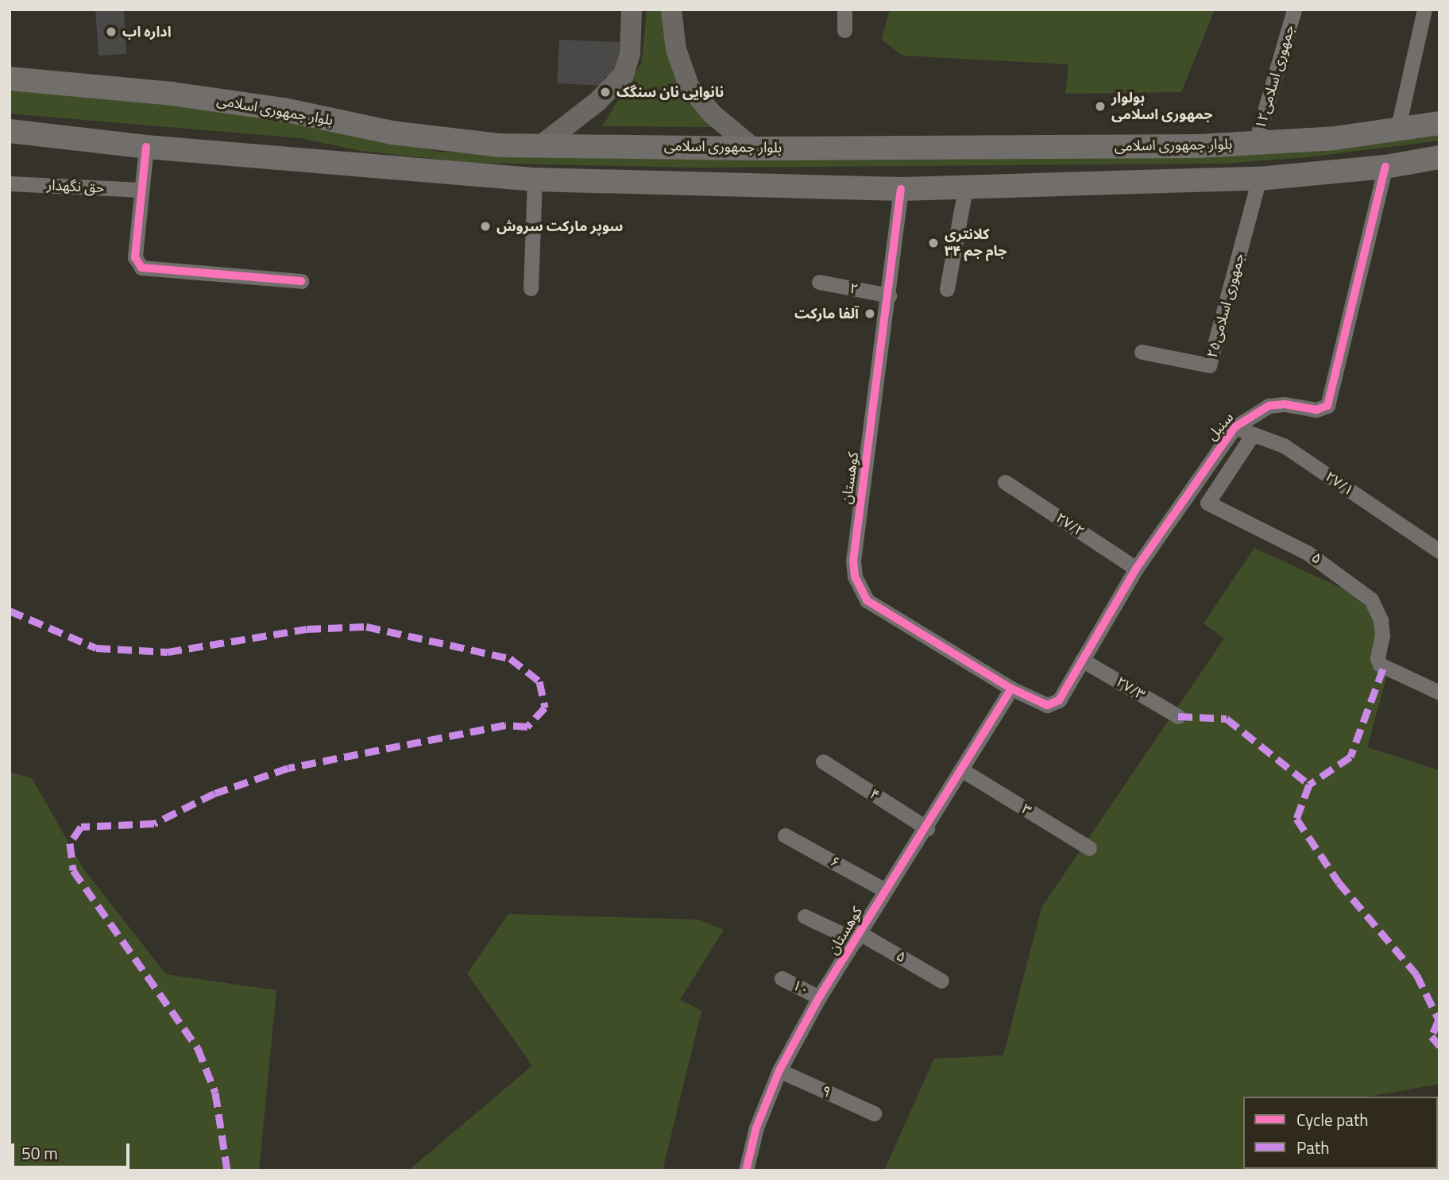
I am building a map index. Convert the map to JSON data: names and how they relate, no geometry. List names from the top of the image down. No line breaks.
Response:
{"streets":{"main road":["بلوار جمهوری اسلامی"],"street":["جمهوری اسلامی۱۲","حق نگهدار","۲","جمهوری اسلامی۲۵","سنبل","کوهستان","۲۷/۱","۲۷/۲","۵","۲۷/۳","۴","۳","۶","۱۰","۹"]},"crossings":[["جمهوری اسلامی۱۲","بلوار جمهوری اسلامی"],["۲","کوهستان"],["سنبل","کوهستان"],["سنبل","۲۷/۱"],["سنبل","۲۷/۲"],["سنبل","۲۷/۳"],["کوهستان","۵"],["کوهستان","۴"],["کوهستان","۳"],["کوهستان","۶"],["کوهستان","۱۰"],["کوهستان","۹"],["۲۷/۱","۵"]],"places":["اداره اب","نانوایی نان سنگک","بولوار جمهوری اسلامی","سوپر مارکت سروش","کلانتری ۳۴ جام جم","آلفا مارکت"],"legend":["Cycle path","Path"],"scale_bar":"50 m"}
